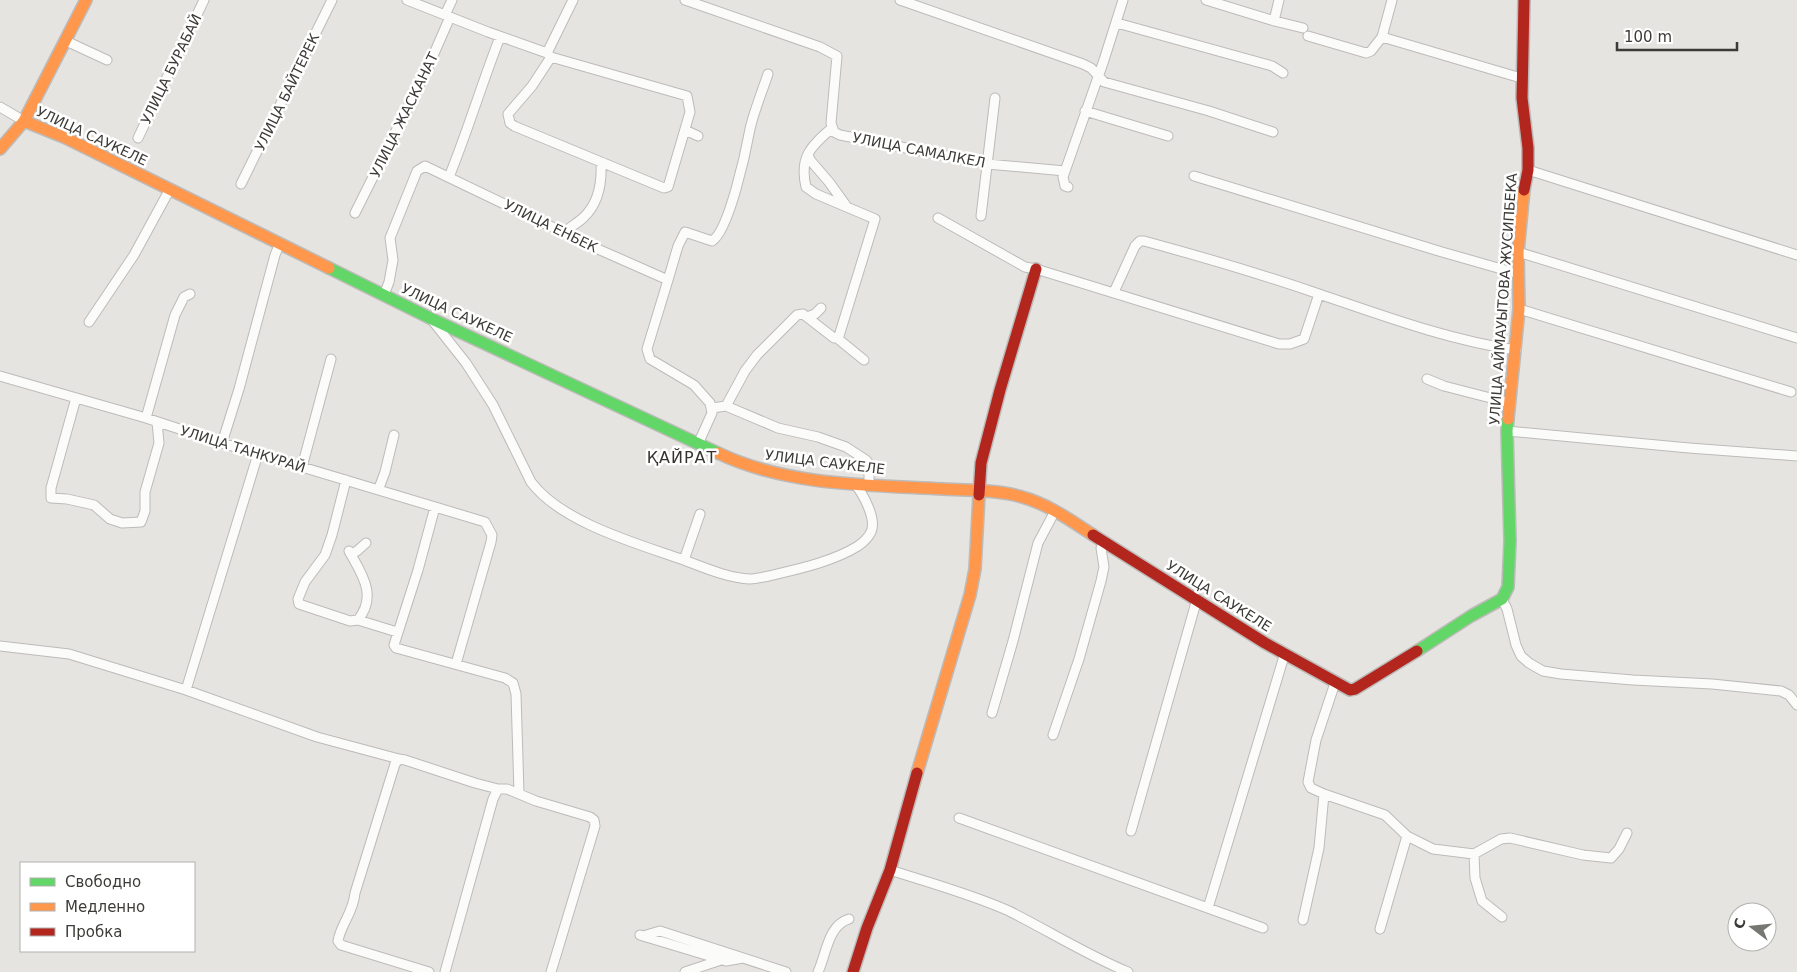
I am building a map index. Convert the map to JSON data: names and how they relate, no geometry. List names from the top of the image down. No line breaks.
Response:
{"streets":{"street":["УЛИЦА БУРАБАЙ","УЛИЦА БАЙТЕРЕК","УЛИЦА ЖАСКАНАТ","УЛИЦА САУКЕЛЕ","УЛИЦА САМАЛКЕЛ","УЛИЦА ЕНБЕК","УЛИЦА АЙМАУЫТОВА ЖУСИПБЕКА","УЛИЦА ТАНКУРАЙ"]},"crossings":[["УЛИЦА САУКЕЛЕ","УЛИЦА ЕНБЕК"],["УЛИЦА САУКЕЛЕ","УЛИЦА АЙМАУЫТОВА ЖУСИПБЕКА"]],"districts":["ҚАЙРАТ"],"legend":["Свободно","Медленно","Пробка"],"scale_bar":"100 m","north":"left"}
